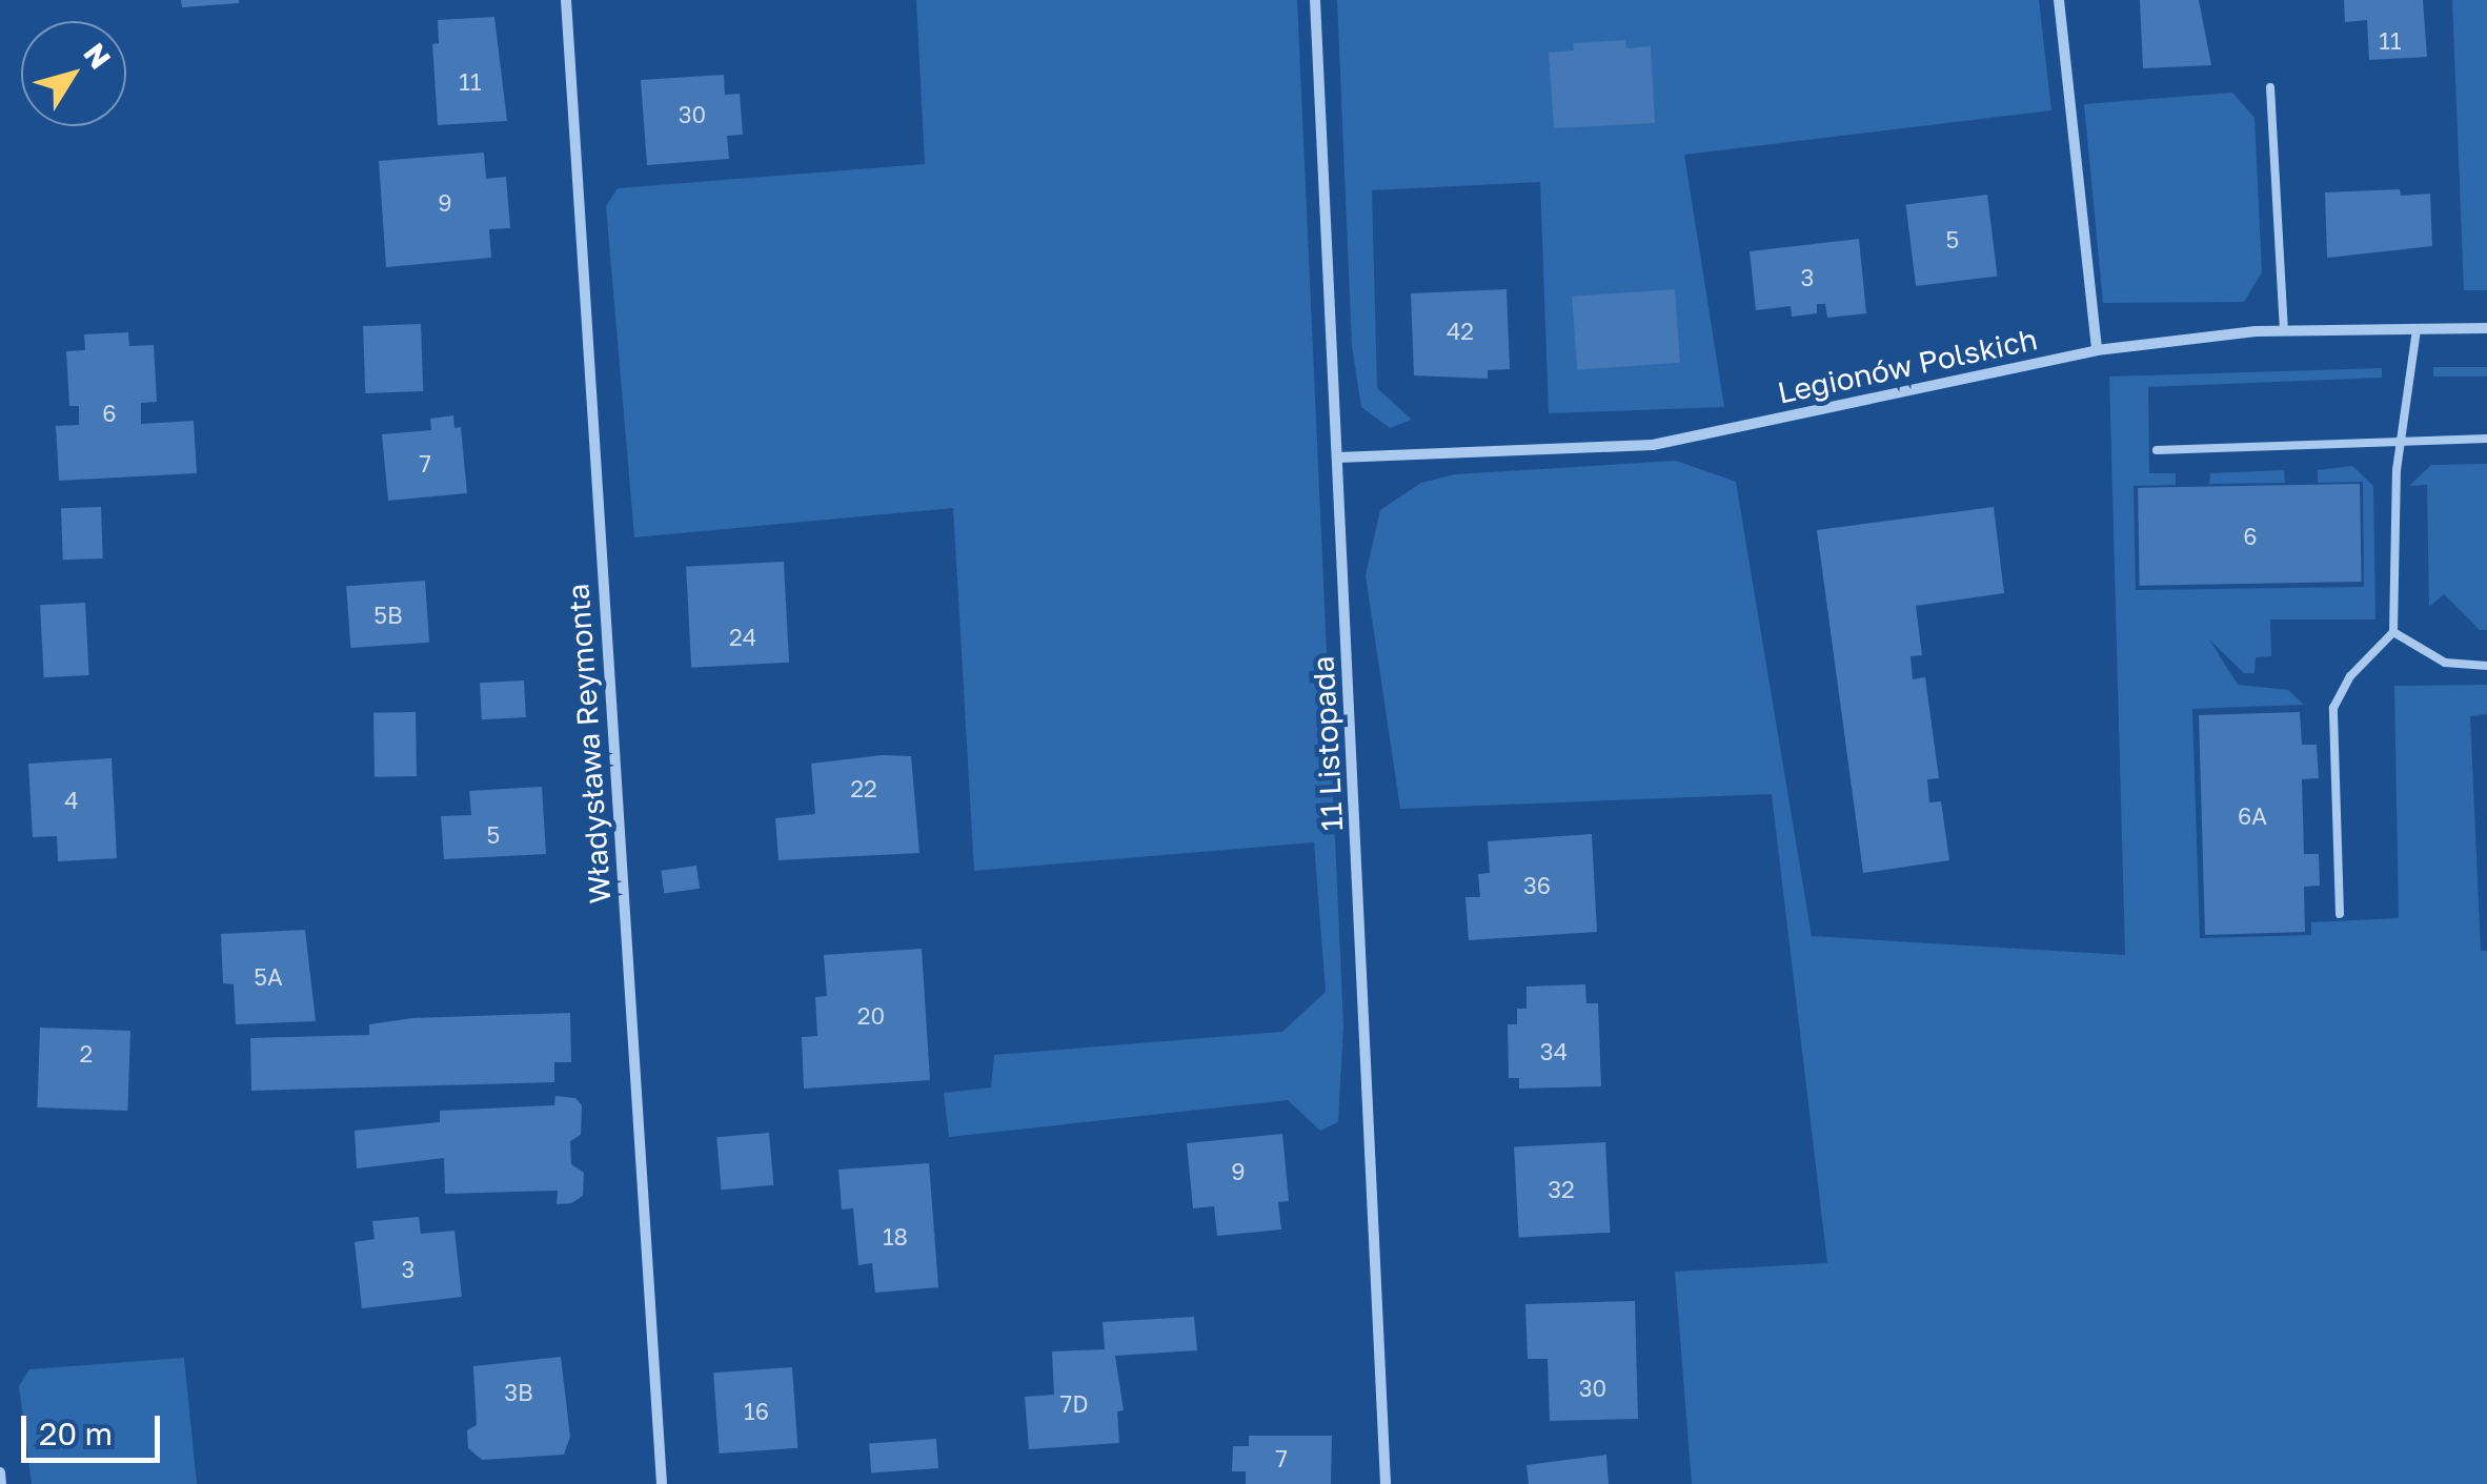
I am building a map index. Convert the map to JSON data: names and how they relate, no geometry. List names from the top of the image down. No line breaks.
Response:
{"streets":{"street":["Legionów Polskich","Władysława Reymonta","11 Listopada"]},"crossings":[["Legionów Polskich","11 Listopada"]],"house_numbers":["11","11","30","9","5","3","42","6","7","6","5B","24","22","4","6A","5","36","5A","20","34","2","9","32","18","3","30","3B","7D","16","7"],"scale_bar":"20 m","north":"top right"}
